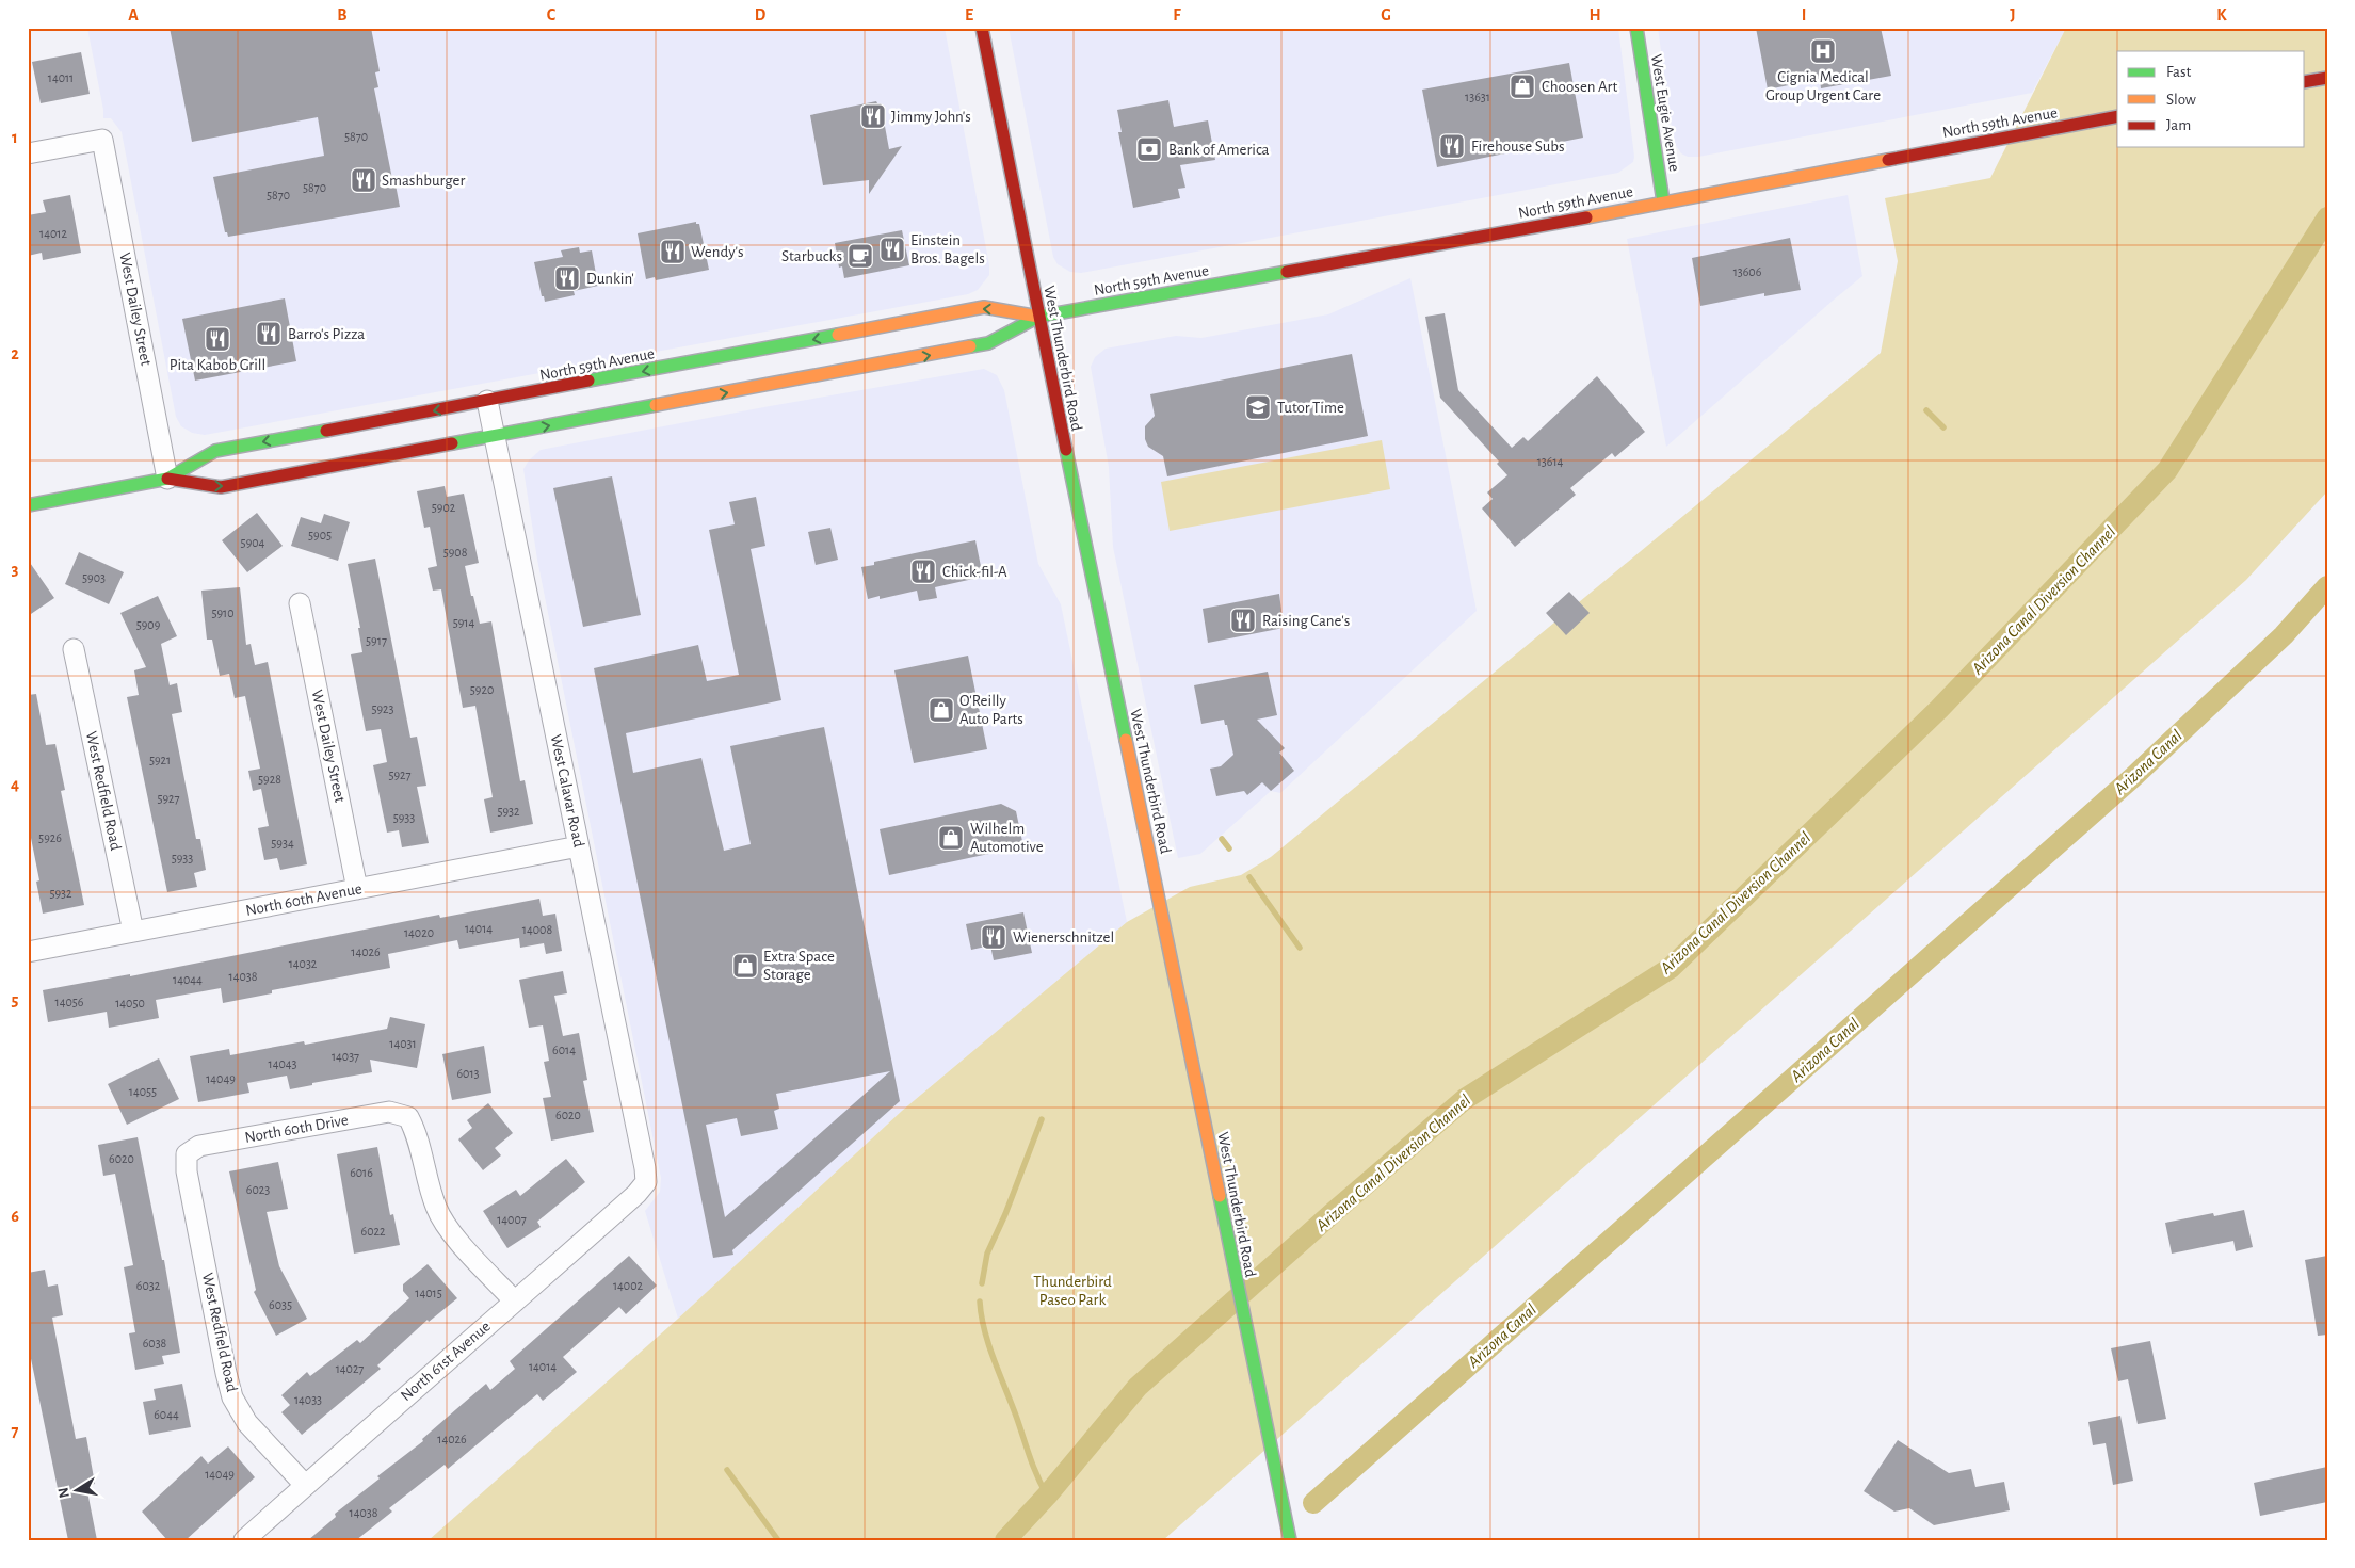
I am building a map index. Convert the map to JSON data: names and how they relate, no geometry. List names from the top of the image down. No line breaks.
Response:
{"streets":{"main road":["West Eugie Avenue","North 59th Avenue","West Thunderbird Road"],"street":["West Dailey Street","West Redfield Road","West Calavar Road","North 60th Avenue","North 60th Drive","North 61st Avenue"]},"crossings":[["West Eugie Avenue","North 59th Avenue"],["North 59th Avenue","West Dailey Street"],["North 59th Avenue","West Thunderbird Road"],["North 59th Avenue","West Calavar Road"],["West Dailey Street","North 60th Avenue"],["West Redfield Road","North 60th Avenue"],["West Redfield Road","North 60th Drive"],["West Redfield Road","North 61st Avenue"],["West Calavar Road","North 60th Avenue"],["West Calavar Road","North 61st Avenue"],["North 60th Drive","North 61st Avenue"]],"water":["Arizona Canal Diversion Channel","Arizona Canal"],"parks":["Thunderbird Paseo Park"],"places":{"hospital":["Cignia Medical Group Urgent Care"],"shop":["Choosen Art","O'Reilly Auto Parts","Wilhelm Automotive","Extra Space Storage"],"restaurant":["Jimmy John's","Firehouse Subs","Smashburger","Einstein Bros. Bagels","Wendy's","Dunkin'","Barro's Pizza","Pita Kabob Grill","Chick-fil-A","Raising Cane's","Wienerschnitzel"],"bank":["Bank of America"],"cafe":["Starbucks"],"school or university":["Tutor Time"]},"house_numbers":["14011","13631","5870","5870","5870","14012","13606","13614","5902","5905","5904","5908","5903","5910","5914","5909","5917","5920","5923","5921","5927","5928","5927","5932","5933","5926","5934","5933","5932","14014","14008","14020","14026","14032","14038","14044","14056","14050","14031","6014","14037","14043","6013","14049","14055","6020","6020","6016","6023","14007","6022","6032","14002","14015","6035","6038","14014","14027","14033","6044","14026","14049","14038"],"legend":["Fast","Slow","Jam"],"north":"left","grid":{"columns":["A","B","C","D","E","F","G","H","I","J","K"],"rows":["1","2","3","4","5","6","7"]}}
